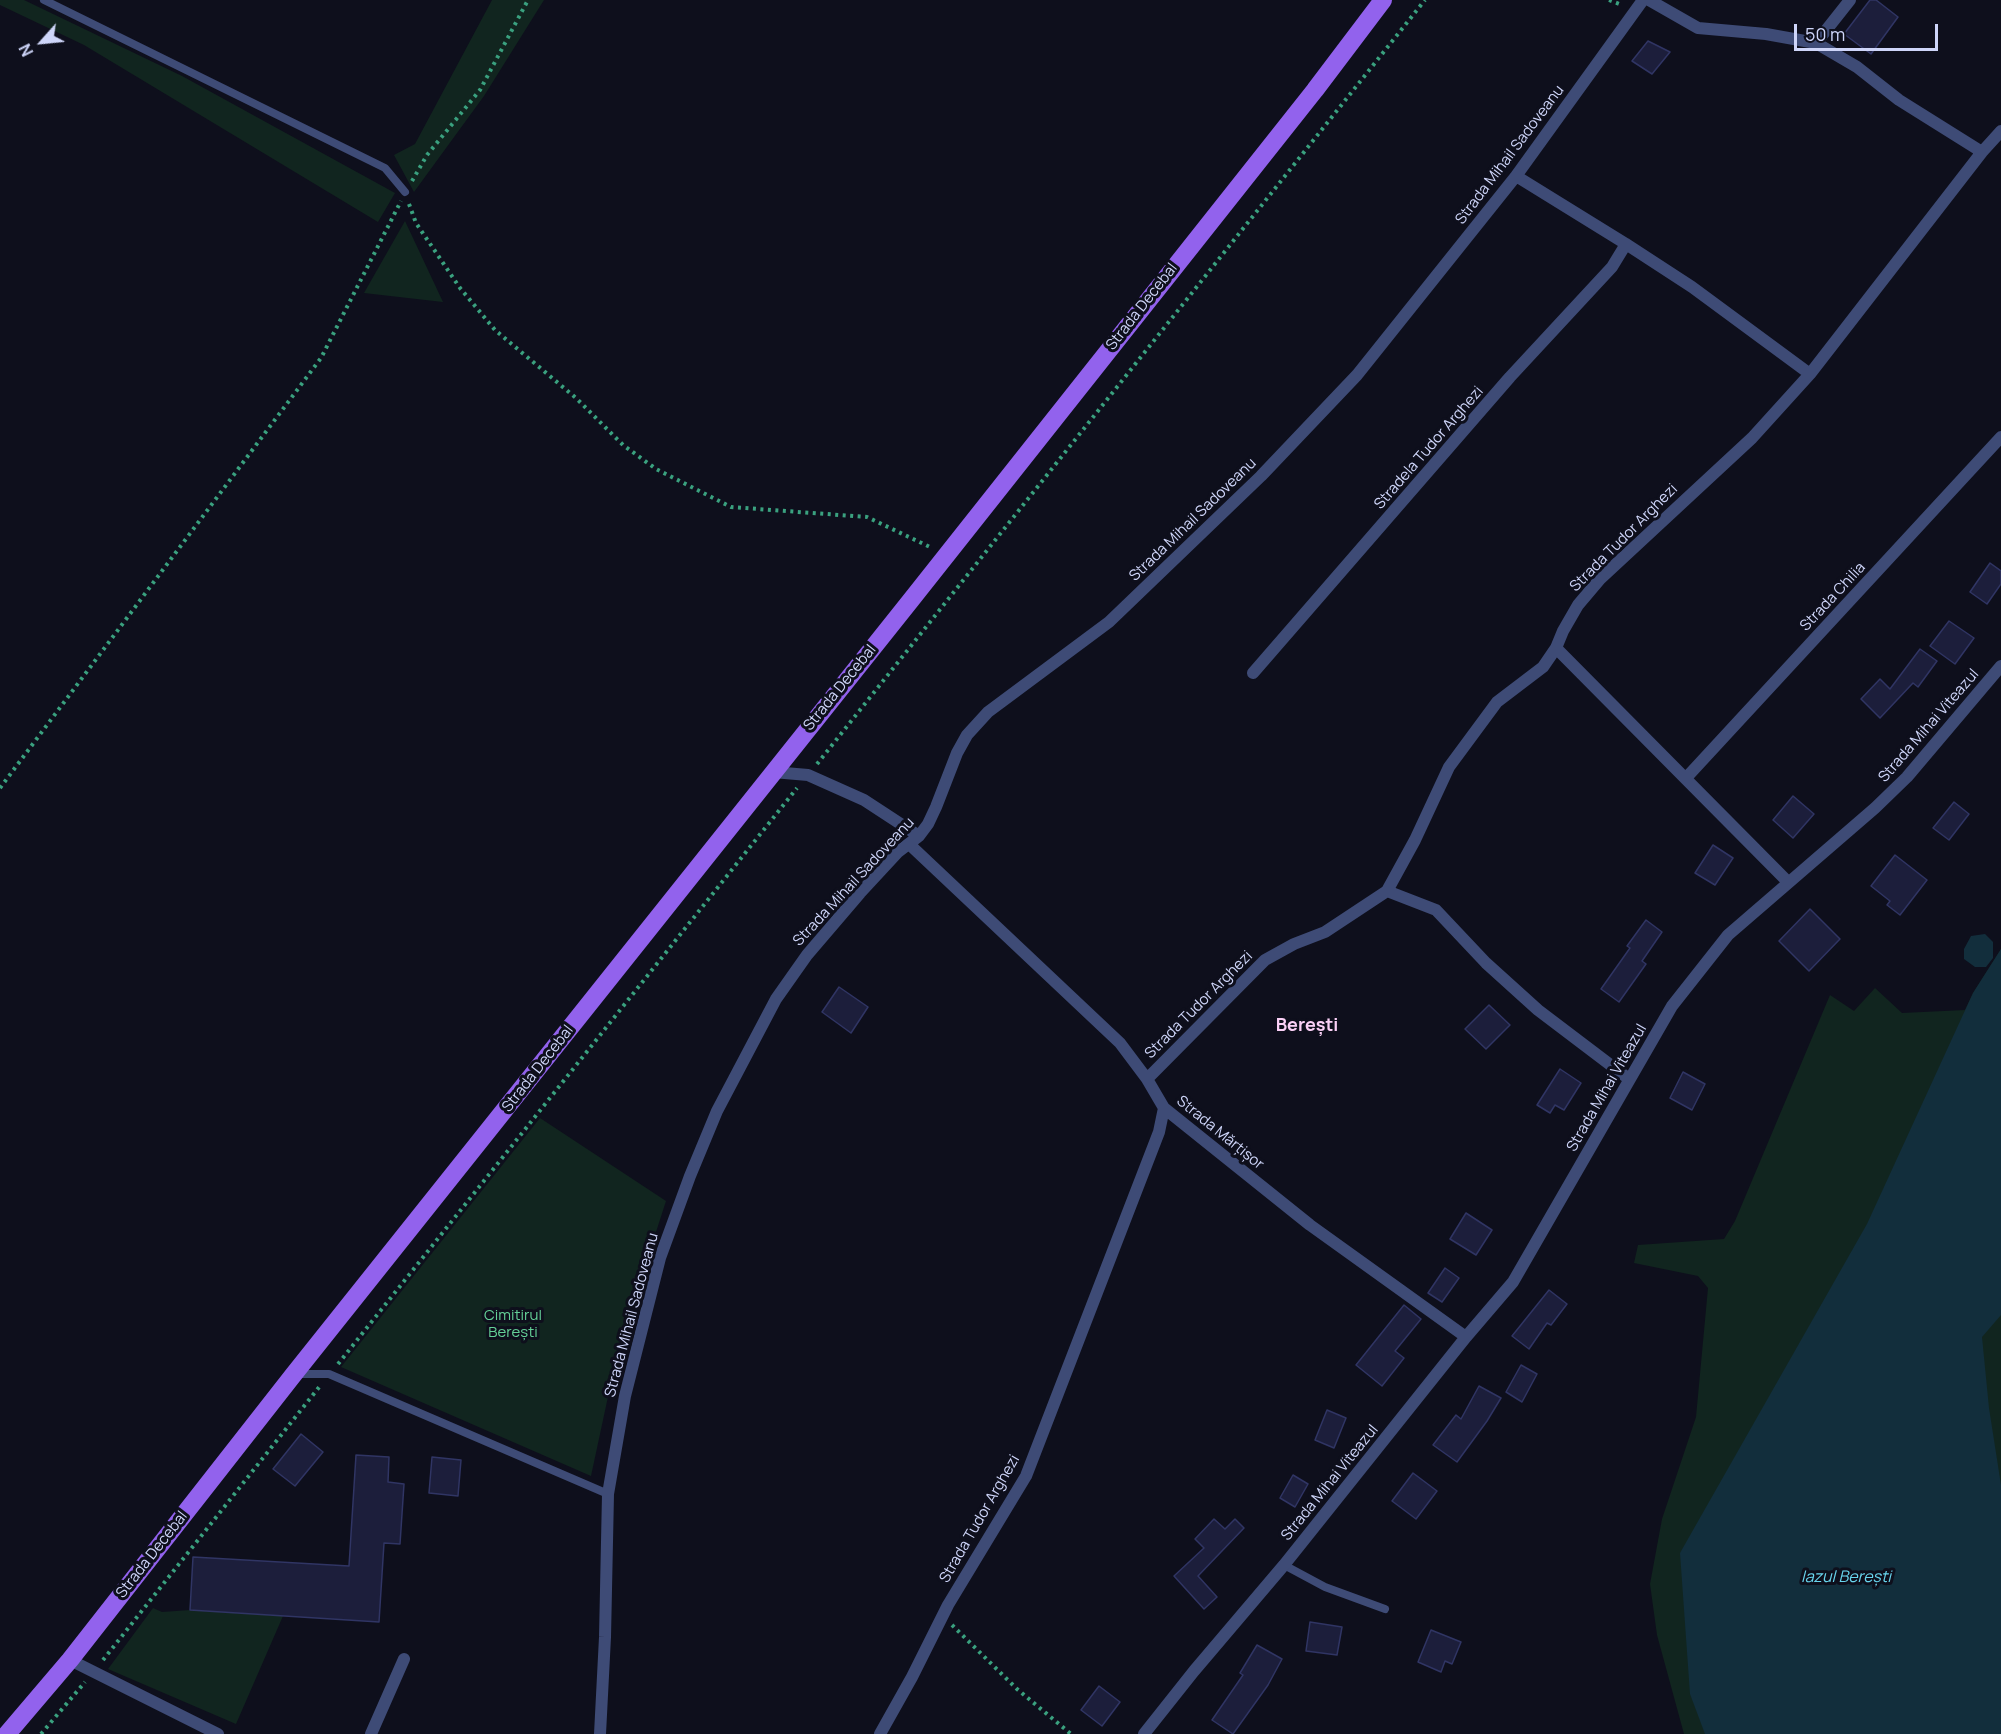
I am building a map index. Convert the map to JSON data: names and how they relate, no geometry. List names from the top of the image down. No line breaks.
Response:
{"streets":{"main road":["Strada Decebal"],"street":["Strada Mihail Sadoveanu","Stradela Tudor Arghezi","Strada Tudor Arghezi","Strada Chilia","Strada Mihai Viteazul","Strada Mărțișor"]},"crossings":[["Strada Mihail Sadoveanu","Strada Mărțișor"],["Strada Tudor Arghezi","Strada Mărțișor"],["Strada Mihai Viteazul","Strada Mărțișor"]],"districts":["Berești"],"water":["Iazul Berești"],"parks":["Cimitirul Berești"],"scale_bar":"50 m","north":"bottom left"}
